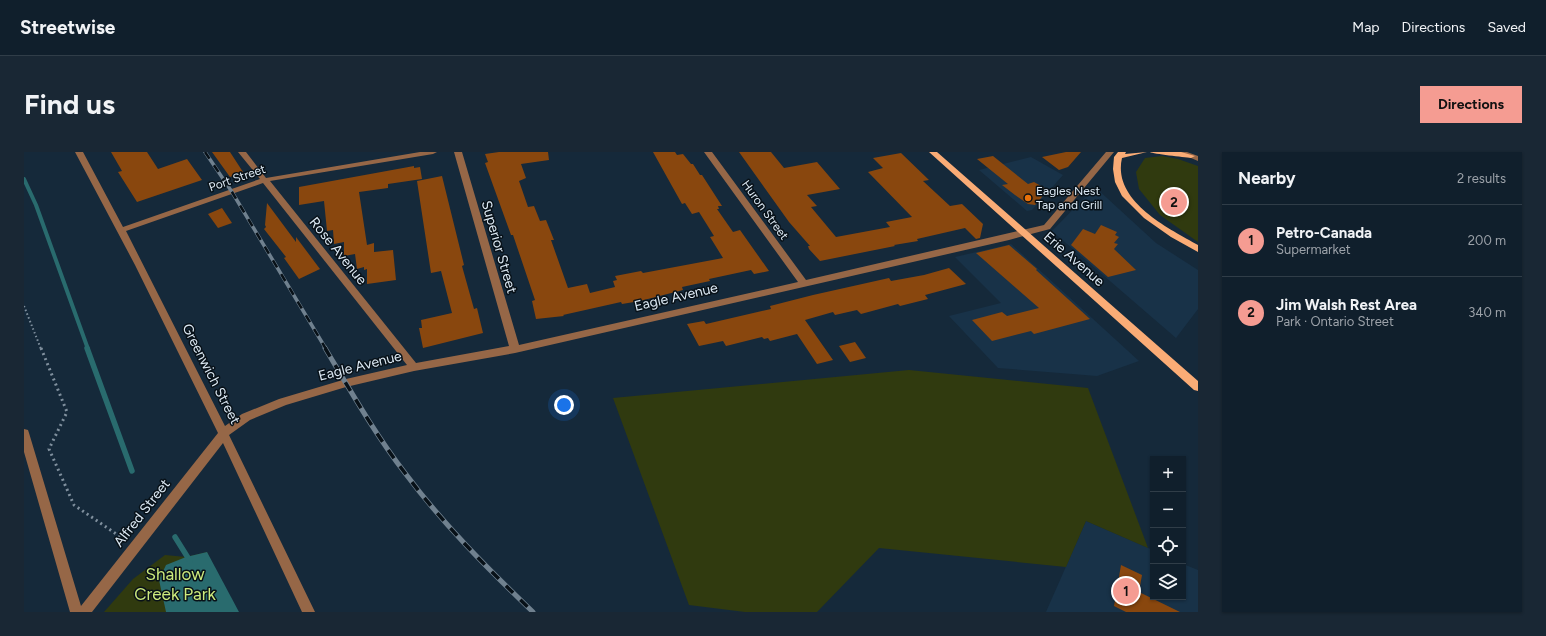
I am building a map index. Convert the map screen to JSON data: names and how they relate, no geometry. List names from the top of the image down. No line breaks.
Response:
{"streets":{"main road":["Erie Avenue"],"street":["Port Street","Huron Street","Superior Street","Rose Avenue","Eagle Avenue","Greenwich Street","Alfred Street"]},"crossings":[["Port Street","Rose Avenue"],["Port Street","Greenwich Street"],["Huron Street","Eagle Avenue"],["Superior Street","Eagle Avenue"],["Rose Avenue","Eagle Avenue"],["Erie Avenue","Eagle Avenue"],["Eagle Avenue","Greenwich Street"],["Eagle Avenue","Alfred Street"],["Greenwich Street","Alfred Street"]],"parks":["Shallow Creek Park"],"places":["Eagles Nest Tap and Grill"],"page":{"header":"Streetwise","nav":["Map","Directions","Saved"],"buttons":"Directions","title":"Find us","heading":["Nearby","2 results"],"pins":["2","1"],"list":[{"mark":"1","name":"Petro-Canada","note":"Supermarket","value":"200 m"},{"mark":"2","name":"Jim Walsh Rest Area","note":"Park · Ontario Street","value":"340 m"}],"map_buttons":["+","−"]}}
